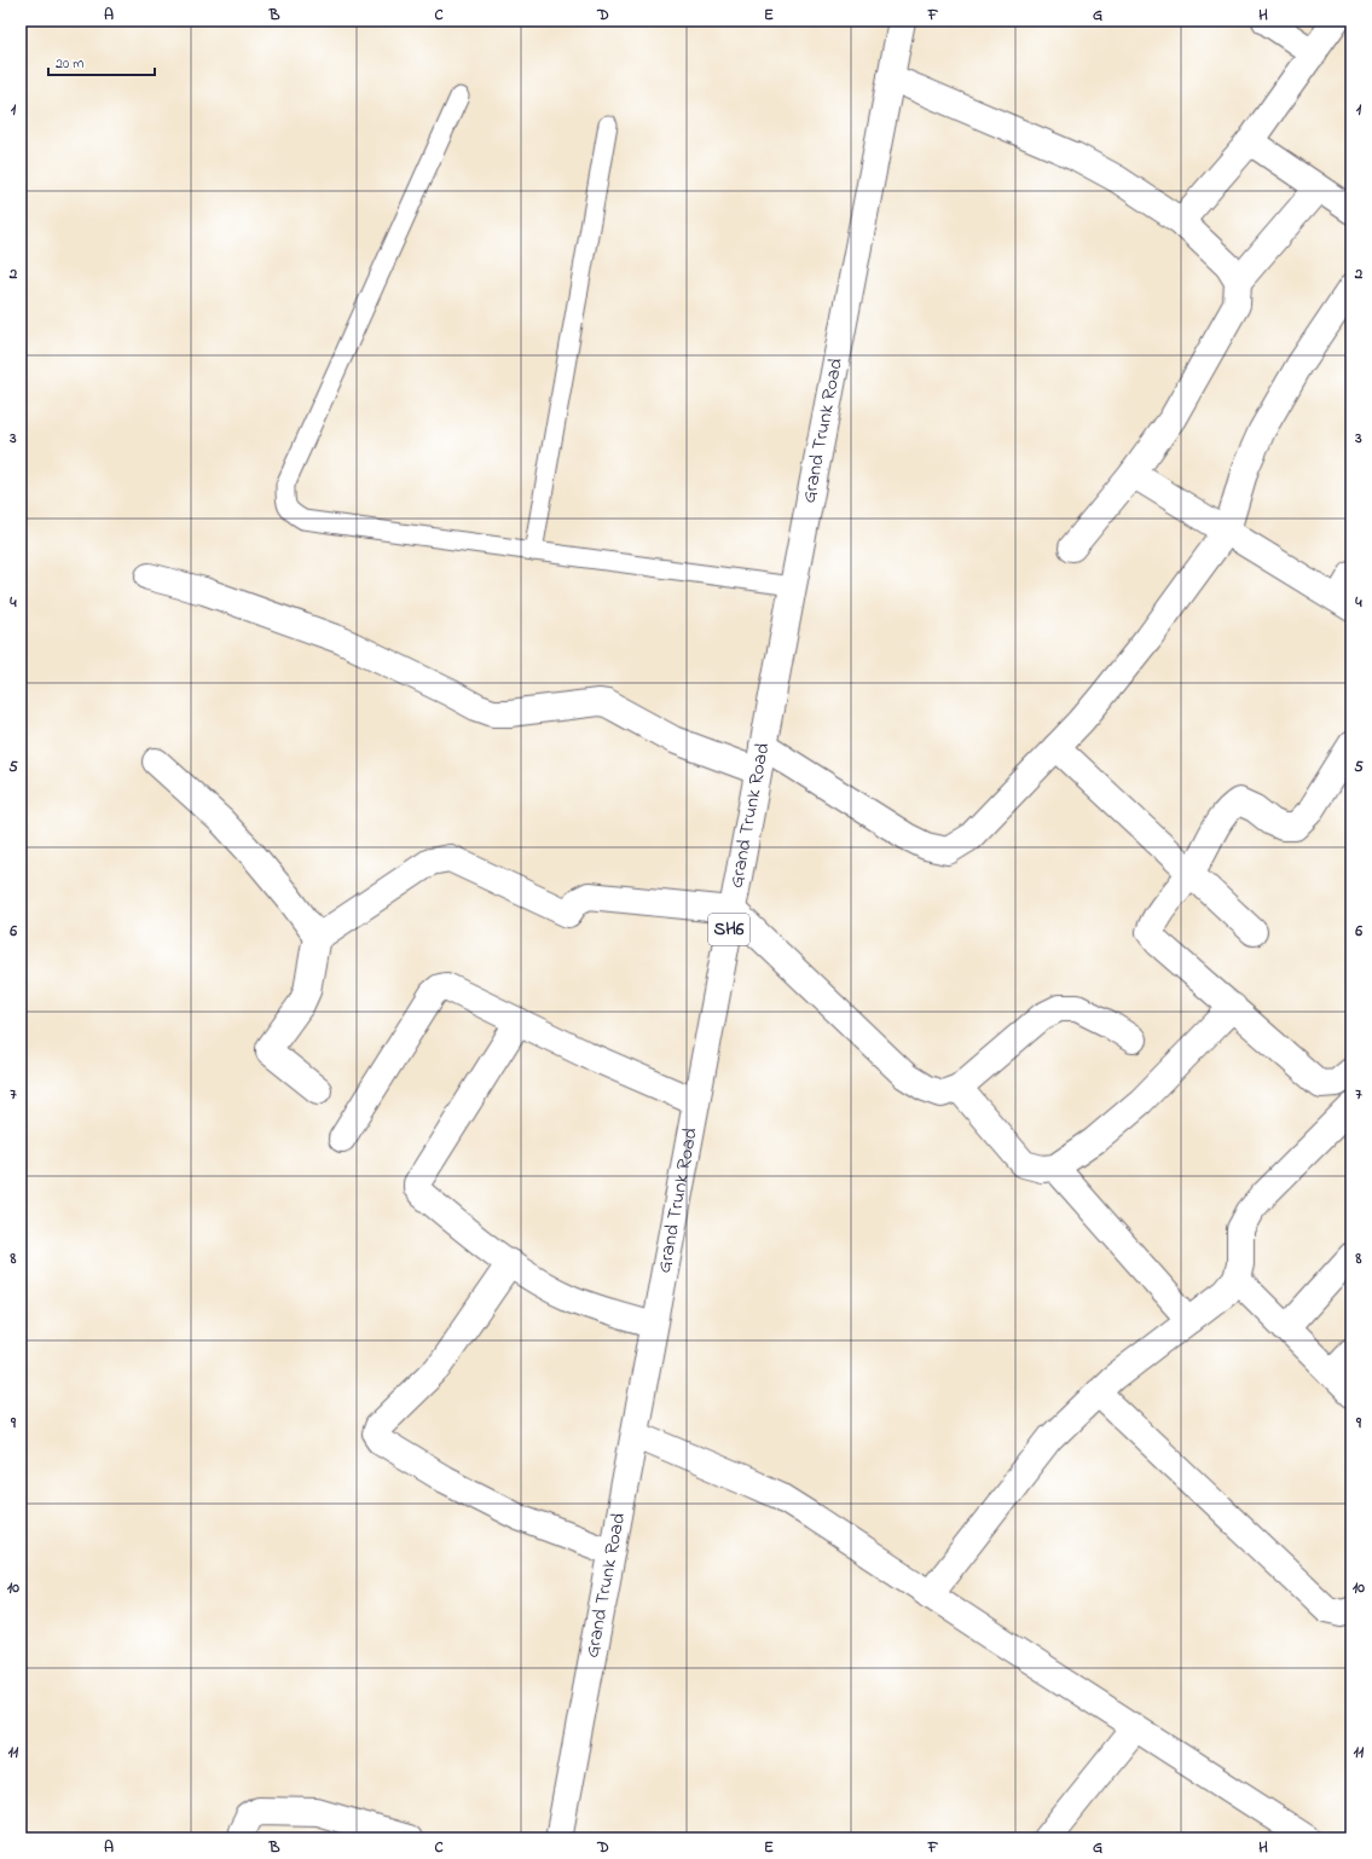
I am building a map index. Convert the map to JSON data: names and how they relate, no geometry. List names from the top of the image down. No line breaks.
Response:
{"streets":{"street":["Grand Trunk Road","SH6"]},"scale_bar":"20 m","grid":{"columns":["A","B","C","D","E","F","G","H"],"rows":["1","2","3","4","5","6","7","8","9","10","11"]}}
